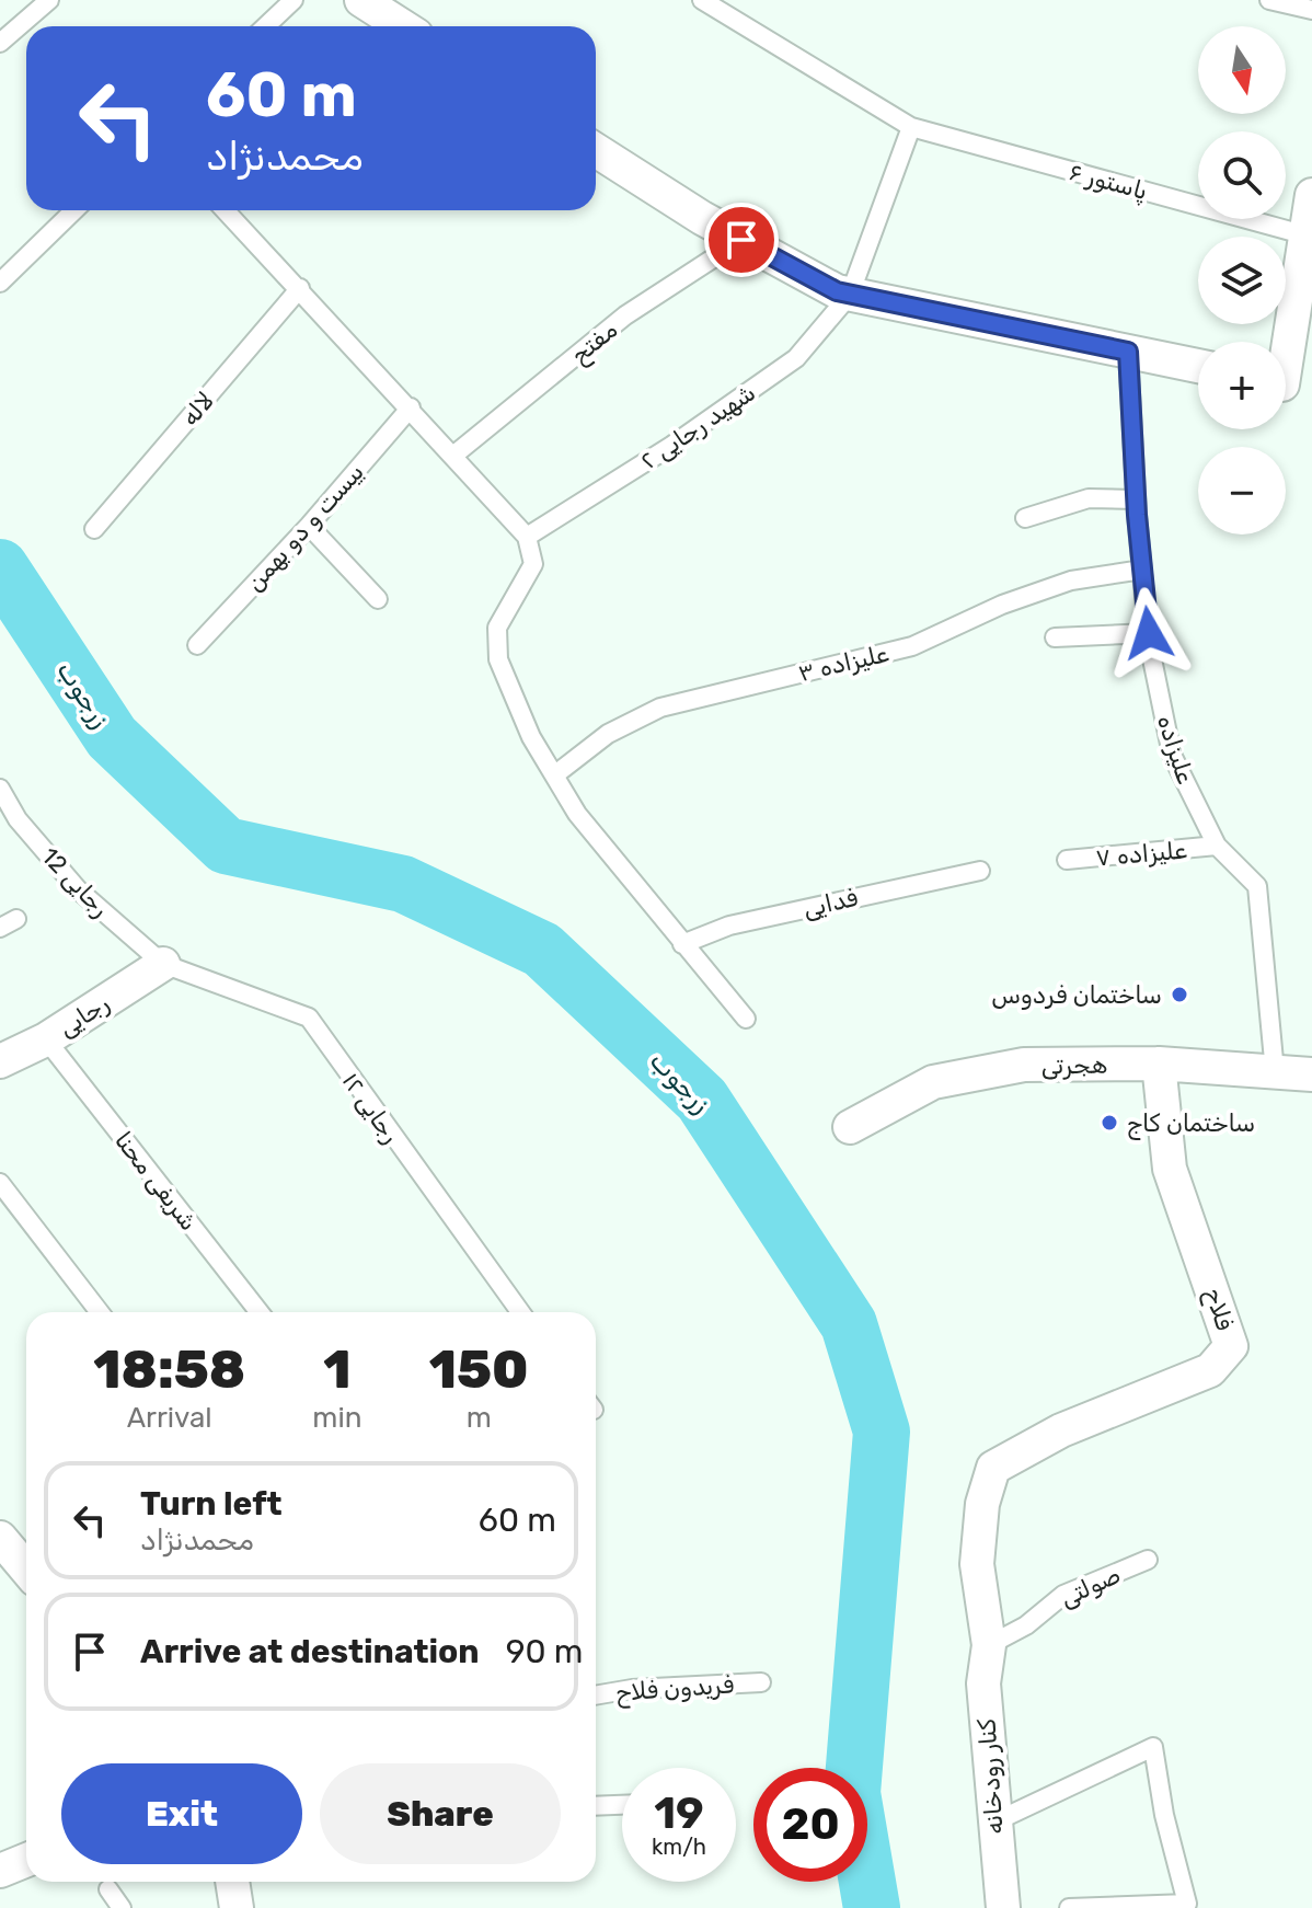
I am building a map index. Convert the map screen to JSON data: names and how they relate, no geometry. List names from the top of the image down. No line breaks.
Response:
{"streets":{"street":["رجایی","هجرتی","فلاح","کنار رودخانه"],"lane":["پاستور ۶","مفتح","لاله","شهید رجایی ۲","بیست و دو بهمن","علیزاده ۳","علیزاده","علیزاده ۷","رجایی 12","فدایی","رجایی ۱۲","شریفی محنا","صولتی","فریدون فلاح"]},"crossings":[["علیزاده ۳","علیزاده"],["علیزاده","علیزاده ۷"],["علیزاده","هجرتی"],["رجایی 12","رجایی"],["رجایی 12","رجایی ۱۲"],["رجایی","رجایی ۱۲"],["رجایی","شریفی محنا"],["هجرتی","فلاح"],["فلاح","کنار رودخانه"],["صولتی","کنار رودخانه"]],"water":["زرجوب"],"places":["ساختمان فردوس","ساختمان کاج"],"north":"bottom","page":{"map_buttons":["+","−"],"turn":["60 m","محمدنژاد"],"eta":["18:58","Arrival","1","min","150","m"],"list":[{"name":"Turn left","note":"محمدنژاد","value":"60 m"},{"name":"Arrive at destination","value":"90 m"}],"buttons":["Exit","Share"],"speed":"19 km/h","limit":"20"}}
